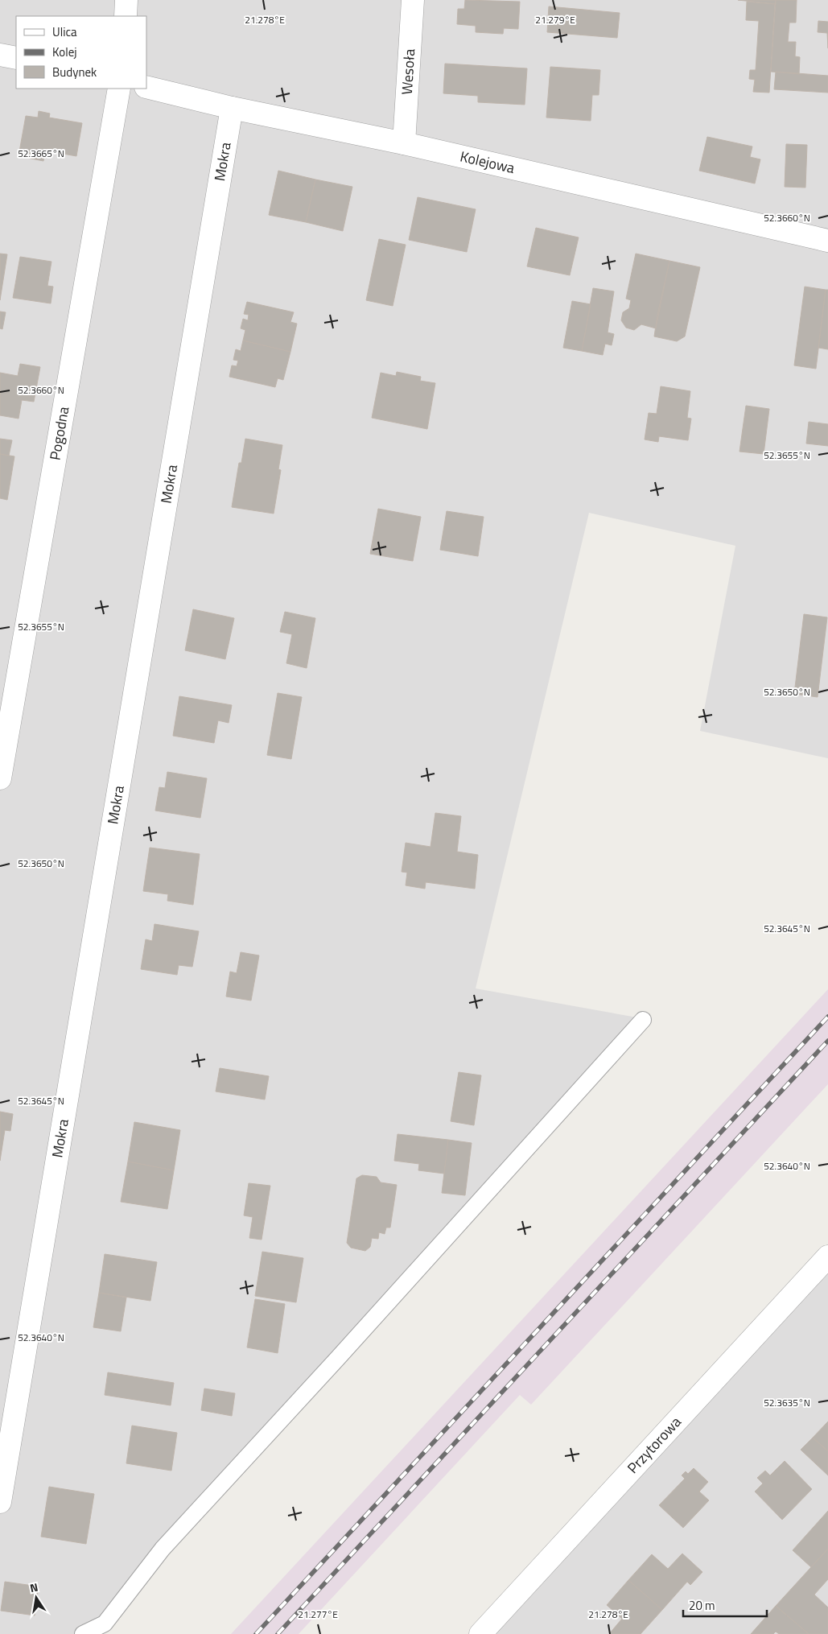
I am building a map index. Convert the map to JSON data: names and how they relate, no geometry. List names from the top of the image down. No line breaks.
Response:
{"streets":{"street":["Wesoła","Mokra","Kolejowa","Pogodna","Przytorowa"]},"crossings":[["Wesoła","Kolejowa"],["Mokra","Kolejowa"]],"legend":["Ulica","Kolej","Budynek"],"scale_bar":"20 m","north":"top","coordinates":["21.278°E","21.279°E","52.3665°N","52.3660°N","52.3655°N","52.3650°N","52.3645°N","52.3640°N","52.3635°N","21.277°E"]}
